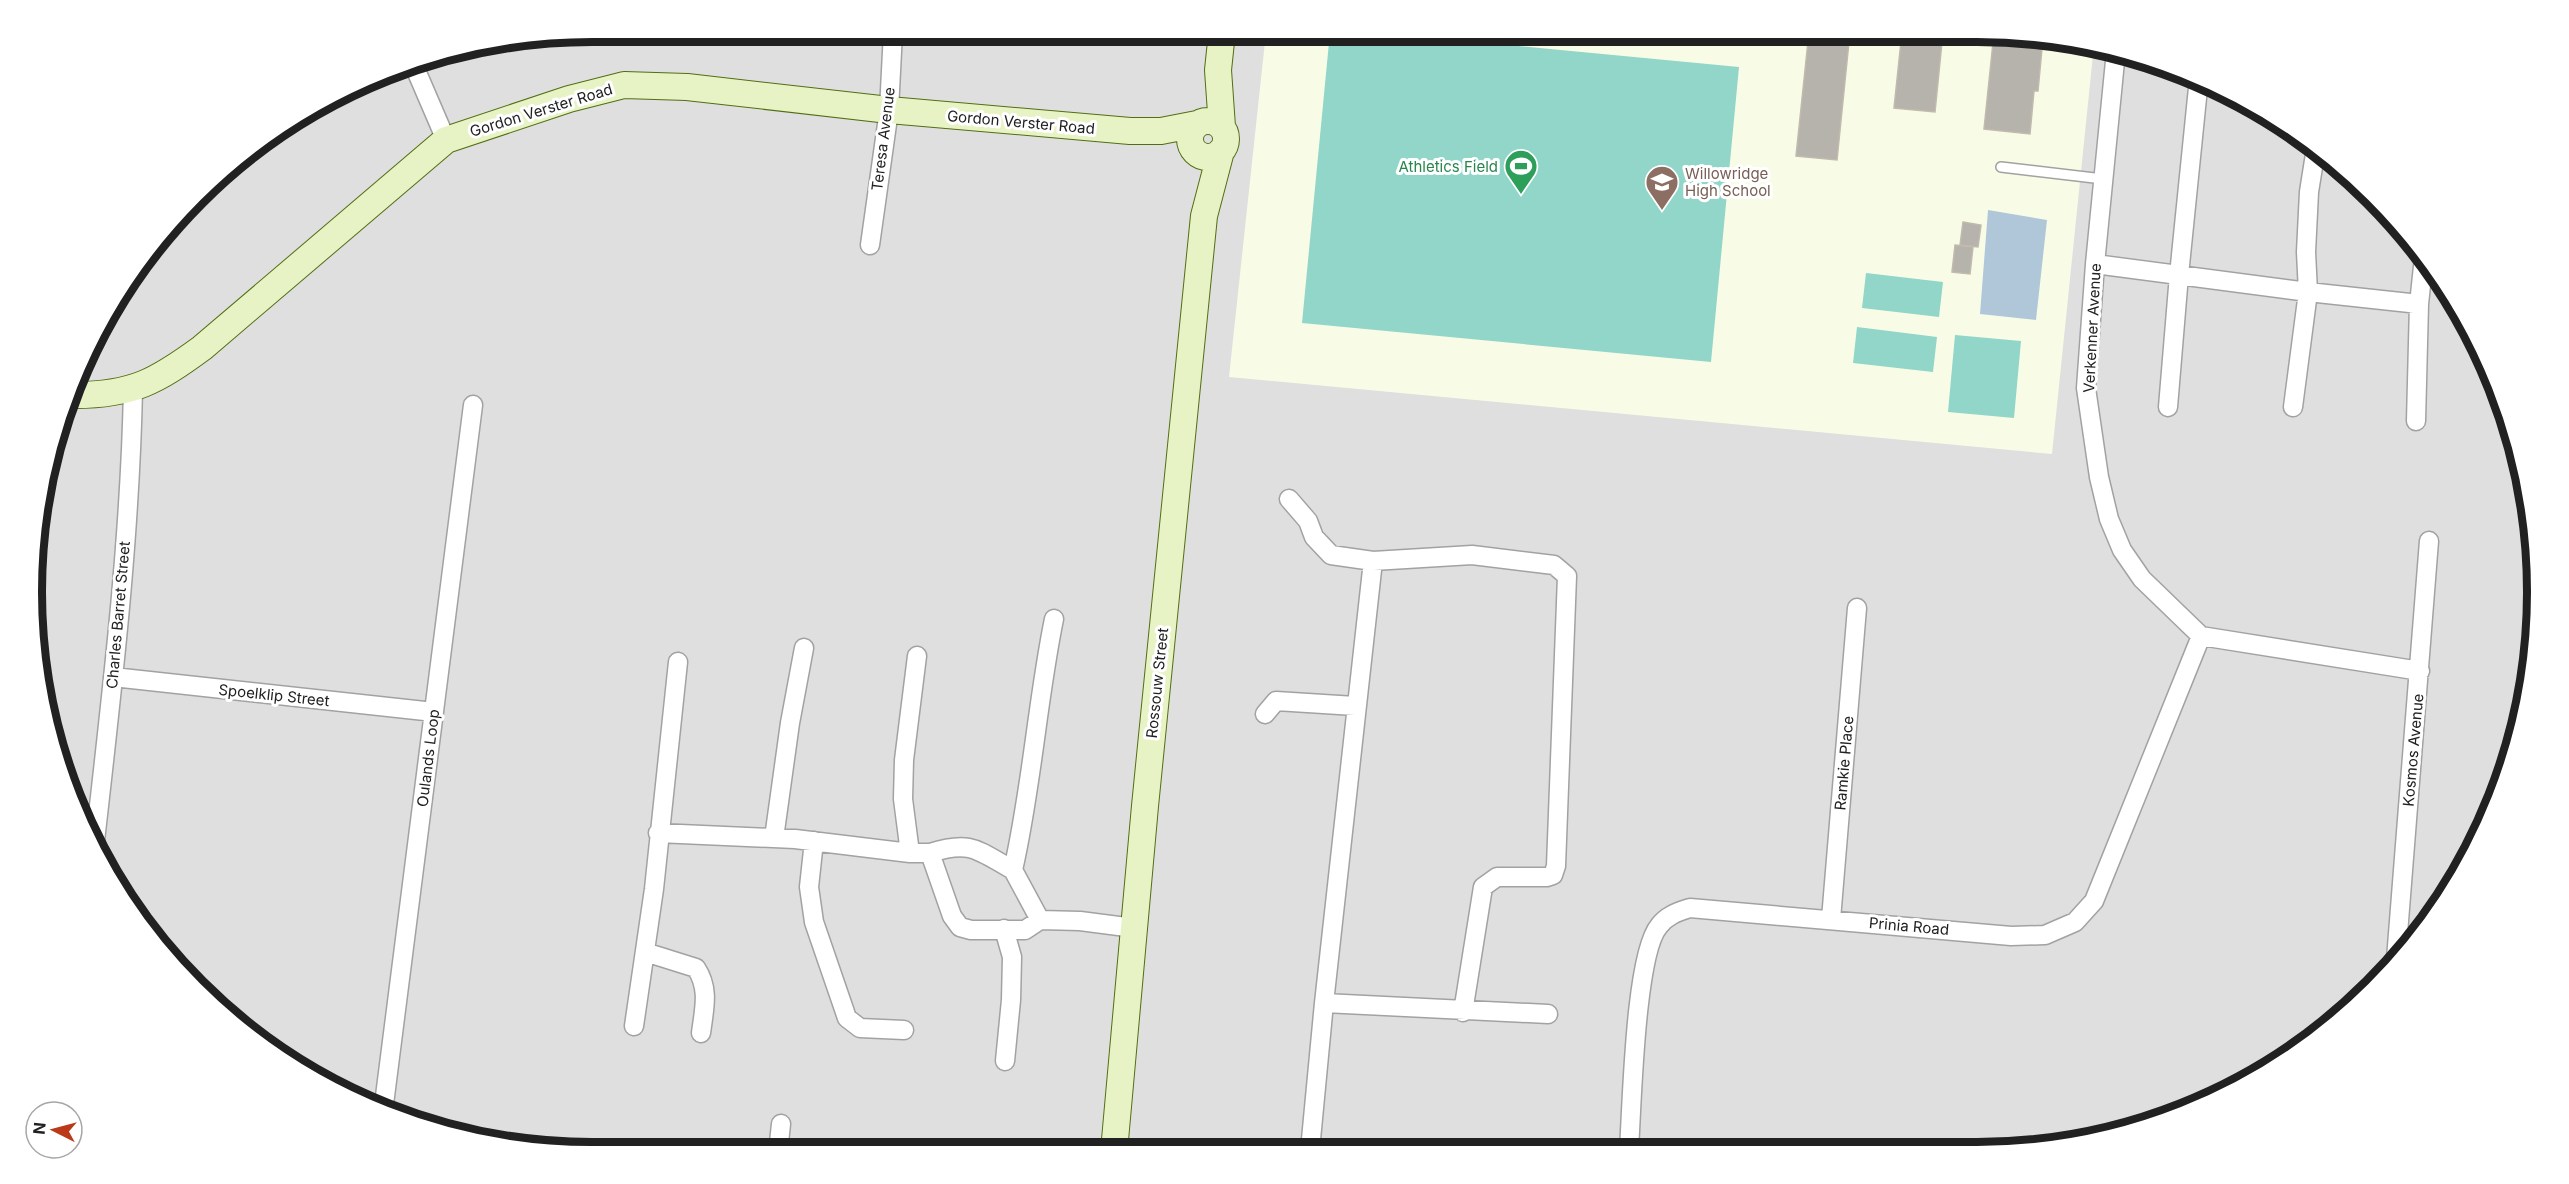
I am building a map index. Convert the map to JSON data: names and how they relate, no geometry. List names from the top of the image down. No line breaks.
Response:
{"streets":{"street":["Gordon Verster Road","Teresa Avenue","Verkenner Avenue","Charles Barret Street","Rossouw Street","Spoelklip Street","Kosmos Avenue","Oulands Loop","Ramkie Place","Prinia Road"]},"crossings":[["Gordon Verster Road","Teresa Avenue"],["Gordon Verster Road","Charles Barret Street"],["Gordon Verster Road","Rossouw Street"],["Verkenner Avenue","Prinia Road"],["Charles Barret Street","Spoelklip Street"],["Spoelklip Street","Oulands Loop"],["Ramkie Place","Prinia Road"]],"places":{"sports":["Athletics Field"],"school or university":["Willowridge High School"]},"north":"left"}
